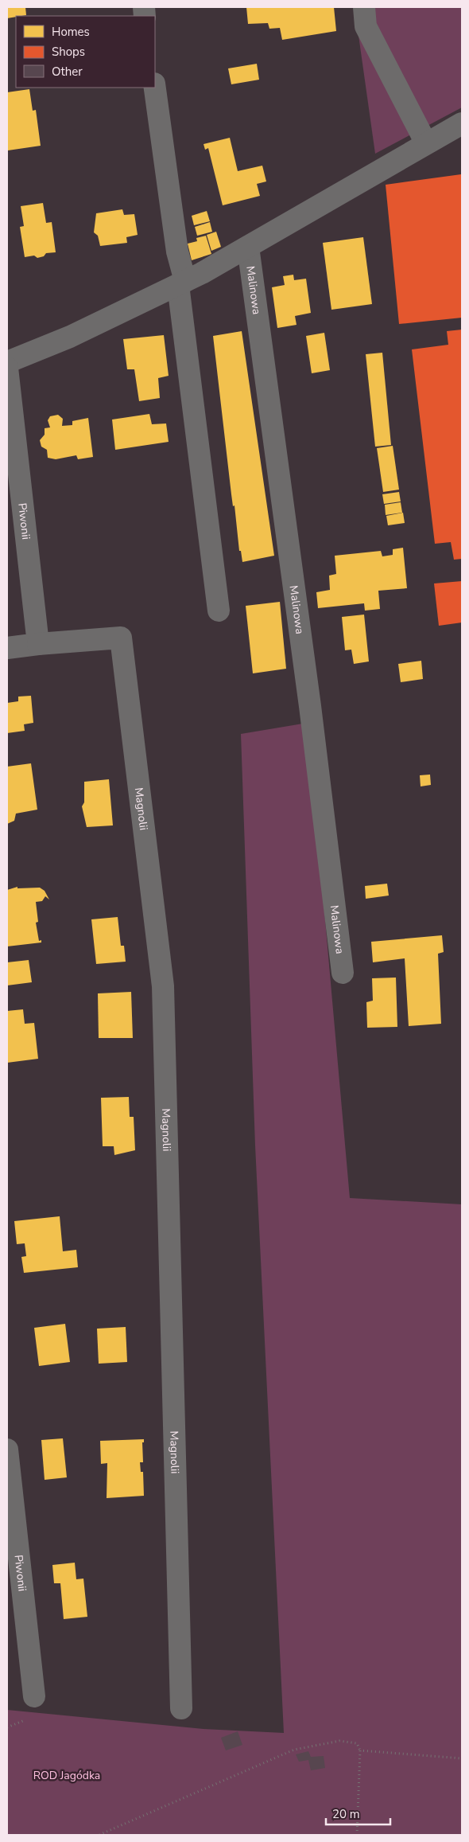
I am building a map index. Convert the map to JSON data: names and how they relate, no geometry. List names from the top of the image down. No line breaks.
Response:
{"streets":{"street":["Malinowa","Piwonii","Magnolii"]},"crossings":[["Piwonii","Magnolii"]],"parks":["ROD Jagódka"],"legend":["Homes","Shops","Other"],"scale_bar":"20 m"}
